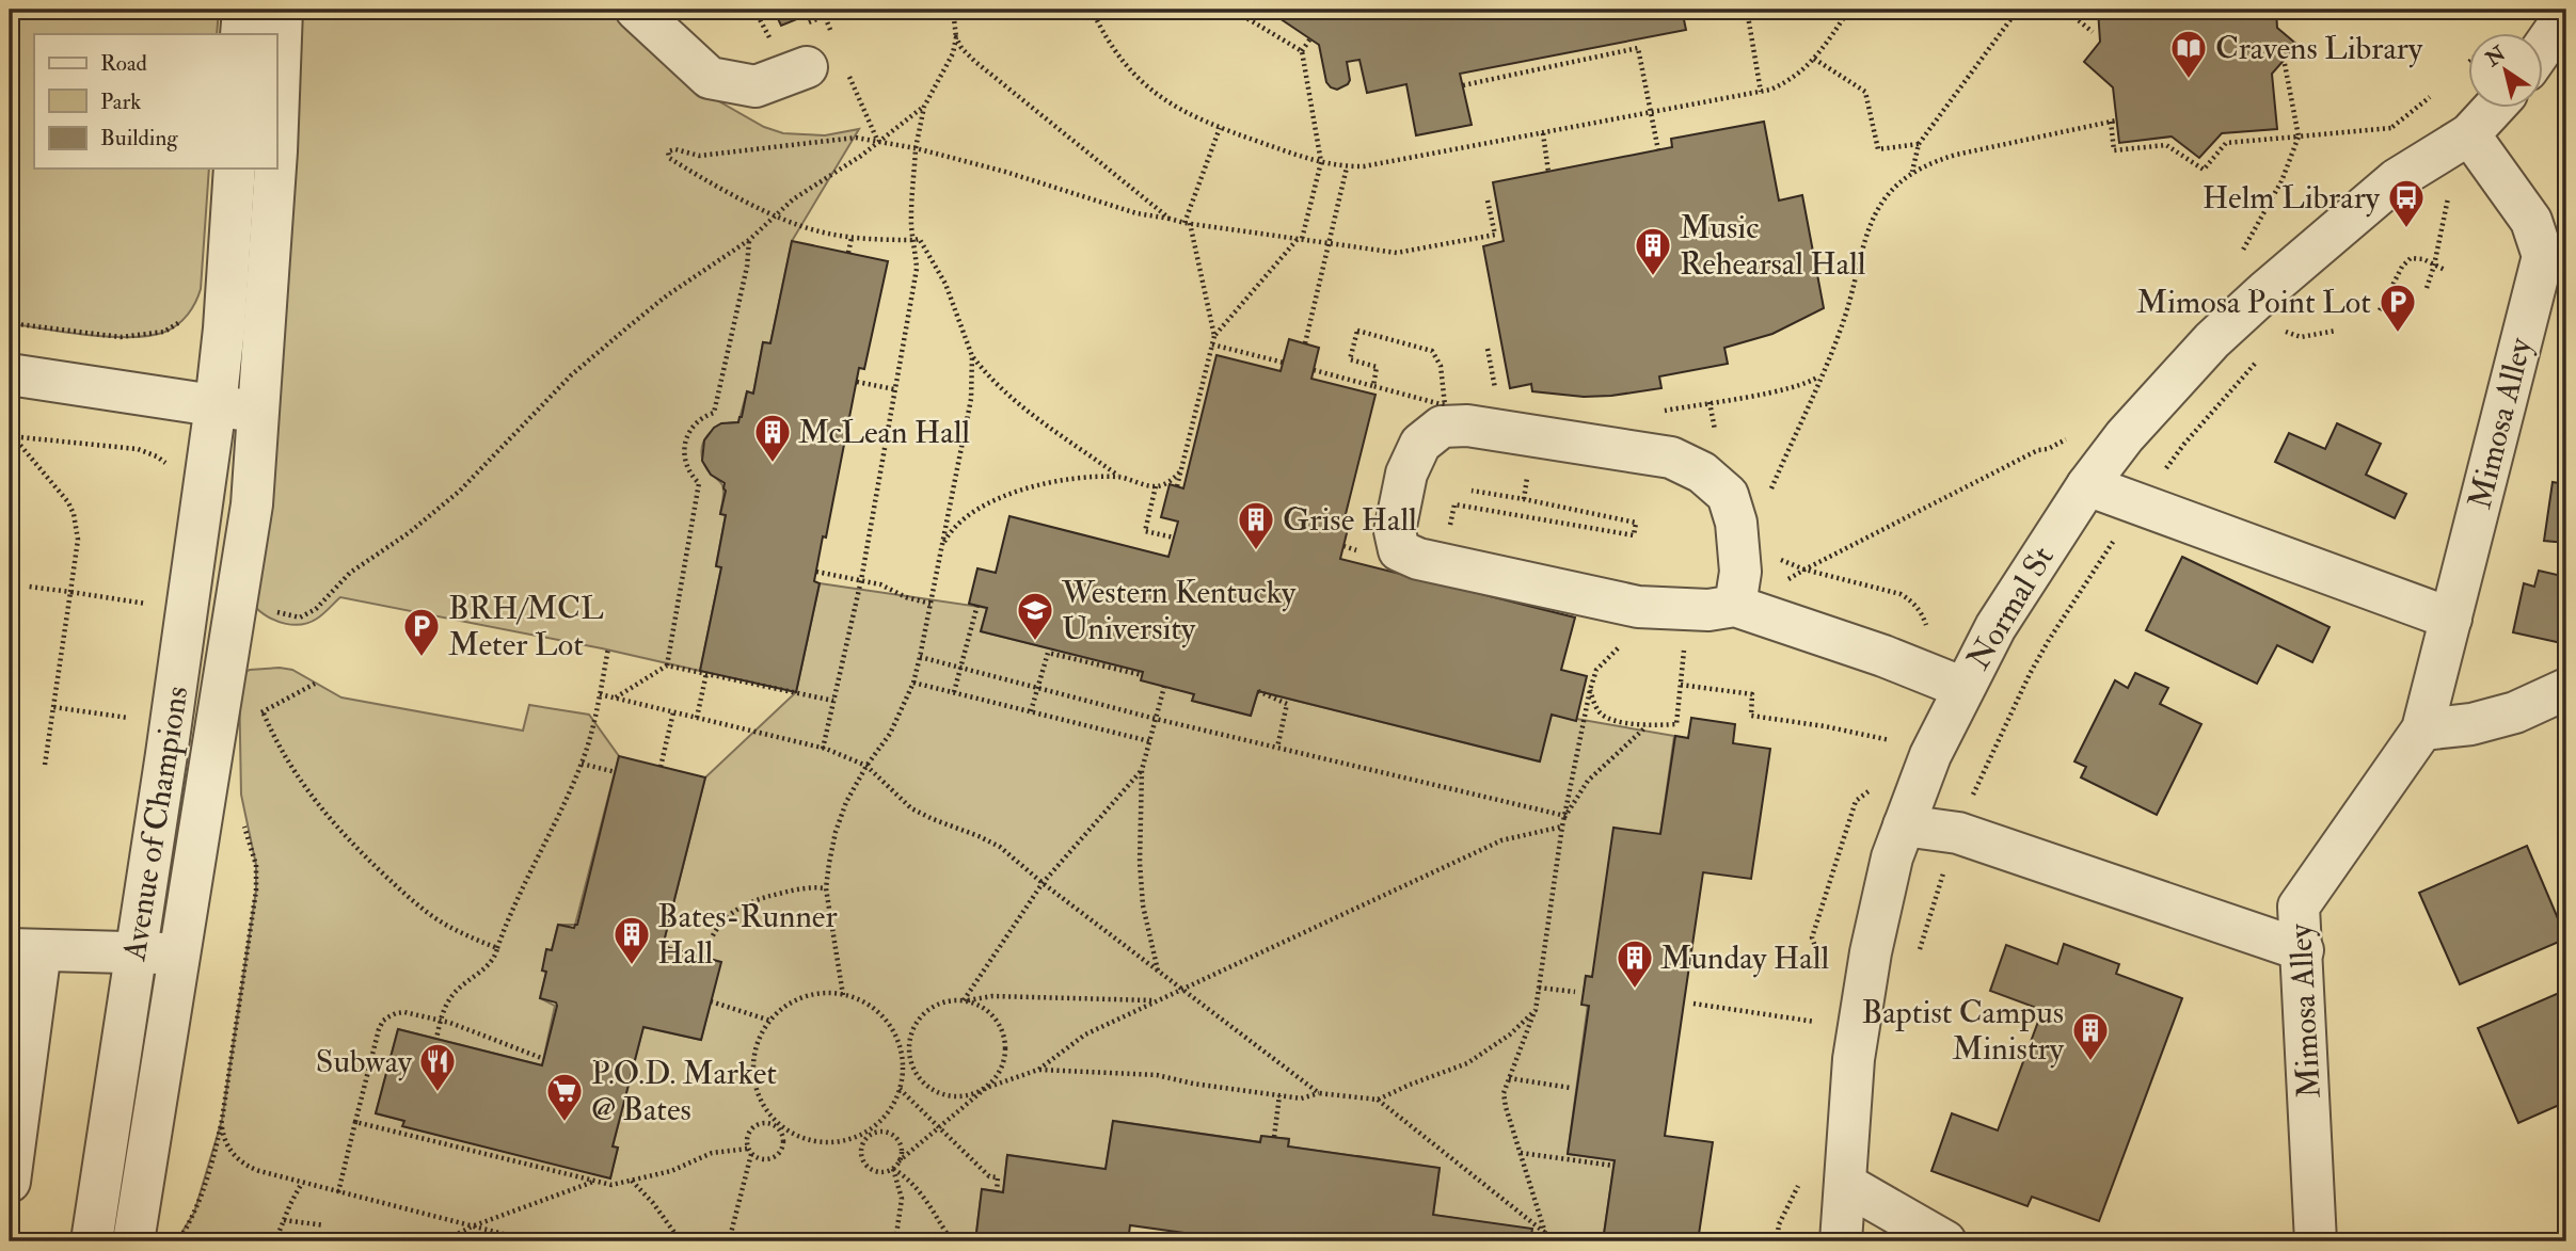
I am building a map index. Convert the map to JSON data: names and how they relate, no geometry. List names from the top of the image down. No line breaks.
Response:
{"streets":{"street":["Mimosa Alley","Normal St","Avenue of Champions"]},"crossings":[["Mimosa Alley","Normal St"]],"places":{"library":["Cravens Library"],"bus stop":["Helm Library"],"building":["Music Rehearsal Hall","McLean Hall","Grise Hall","Bates-Runner Hall","Munday Hall","Baptist Campus Ministry"],"parking":["Mimosa Point Lot","BRH/MCL Meter Lot"],"school or university":["Western Kentucky University"],"restaurant":["Subway"],"supermarket":["P.O.D. Market @ Bates"]},"legend":["Road","Park","Building"],"north":"top left"}
